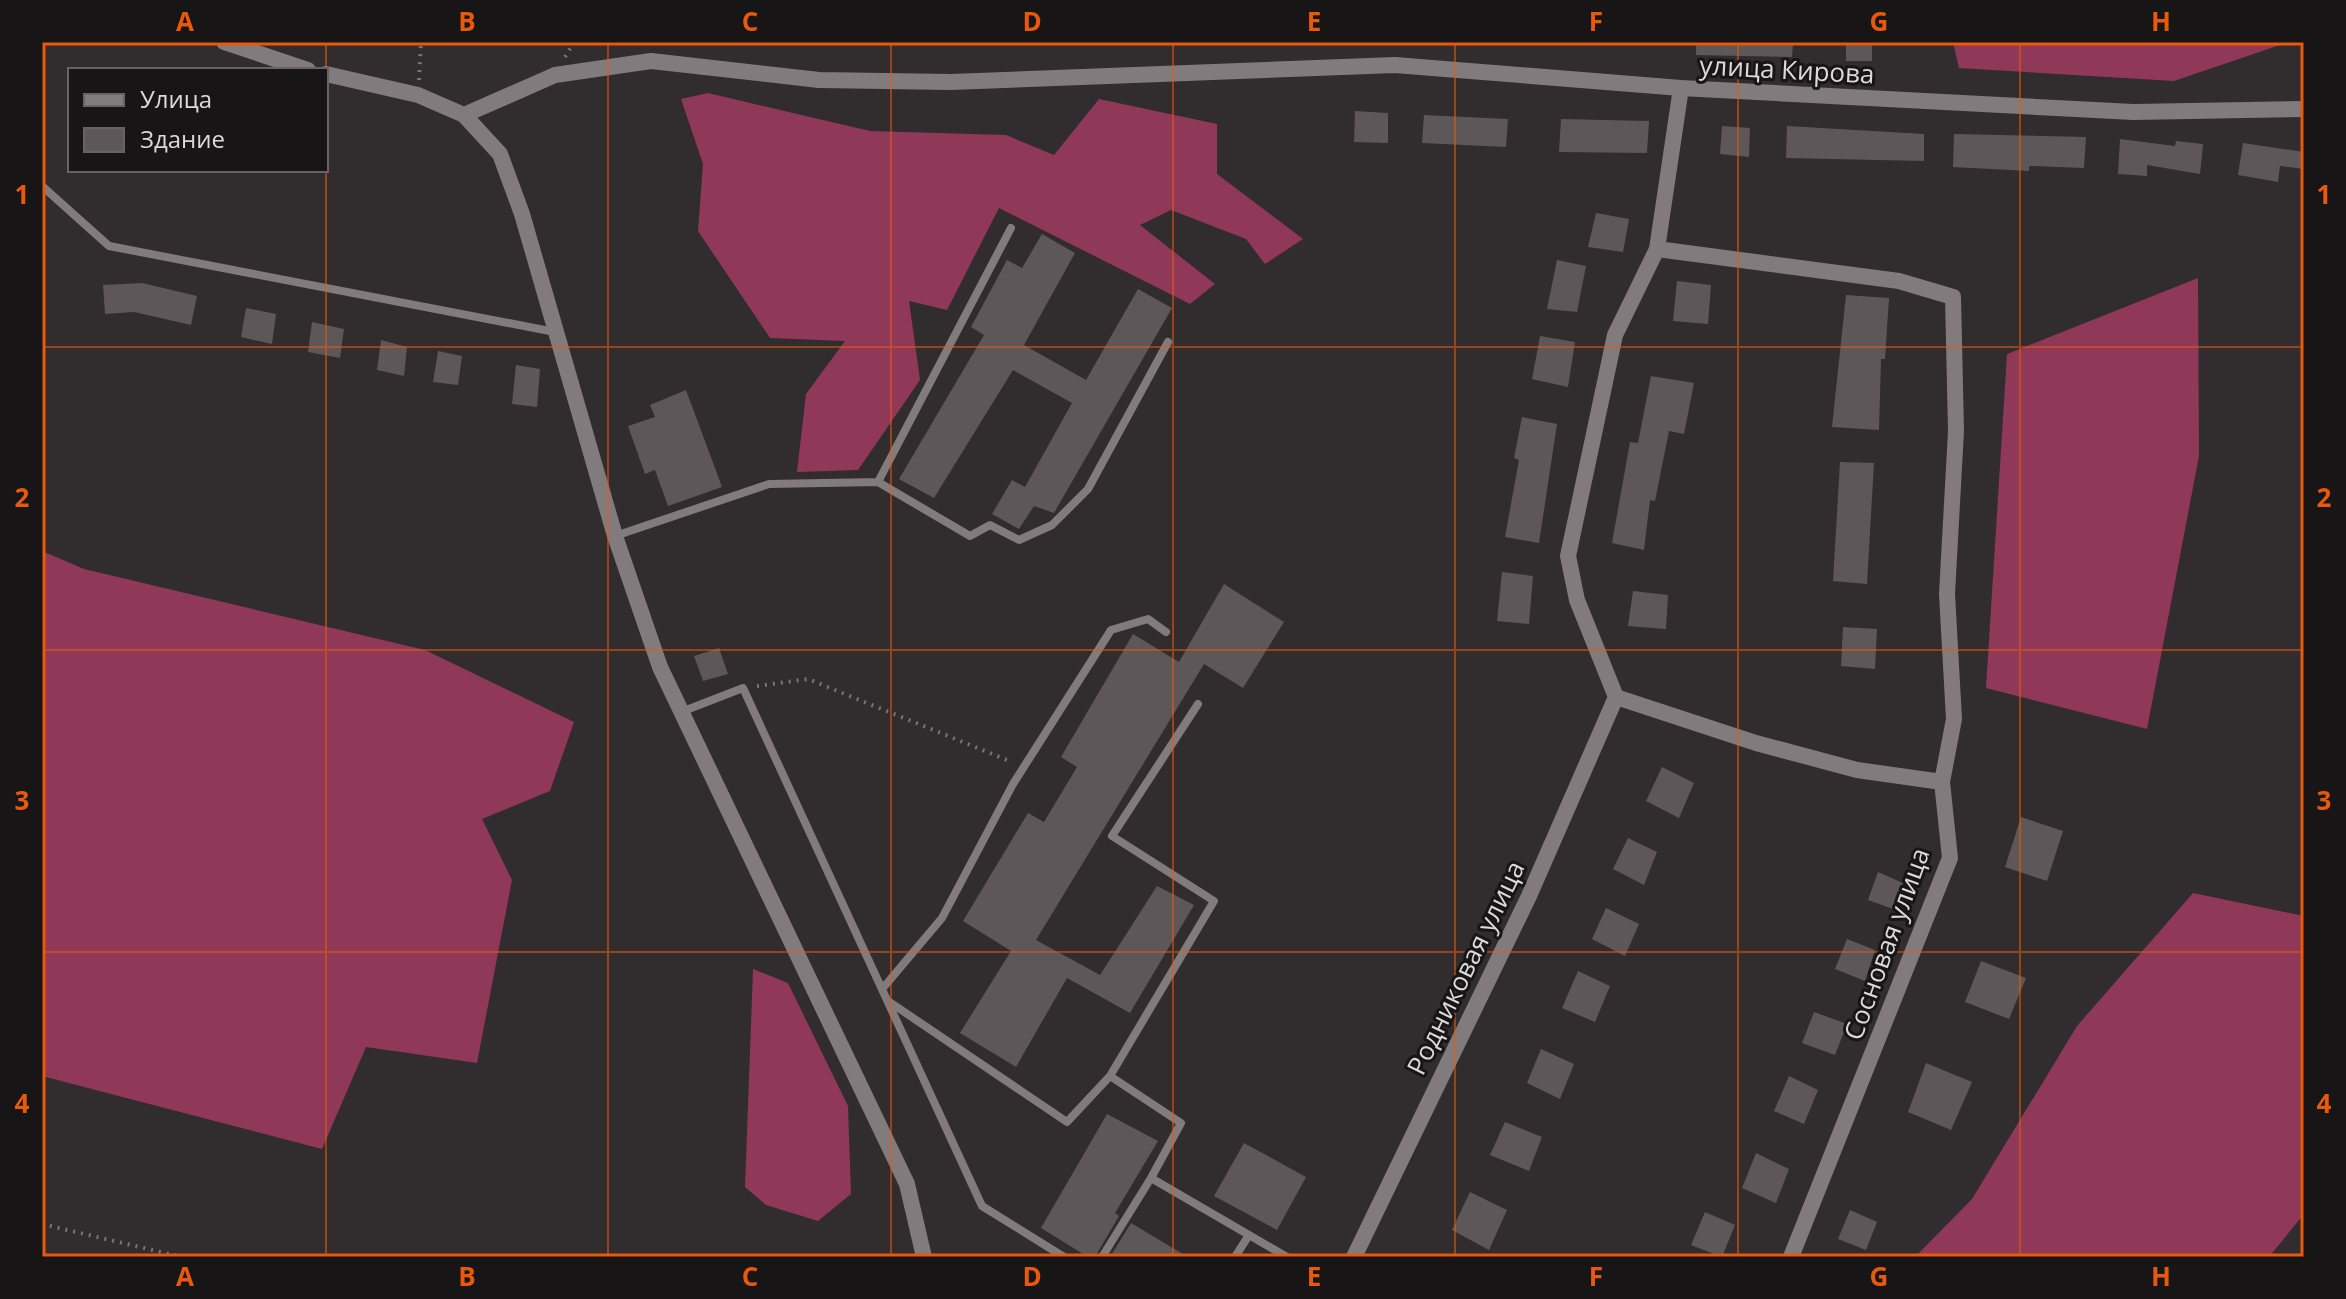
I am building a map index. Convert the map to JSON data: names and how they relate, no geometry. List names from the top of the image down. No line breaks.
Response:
{"streets":{"street":["улица Кирова","Сосновая улица","Родниковая улица"]},"legend":["Улица","Здание"],"grid":{"columns":["A","B","C","D","E","F","G","H"],"rows":["1","2","3","4"]}}
